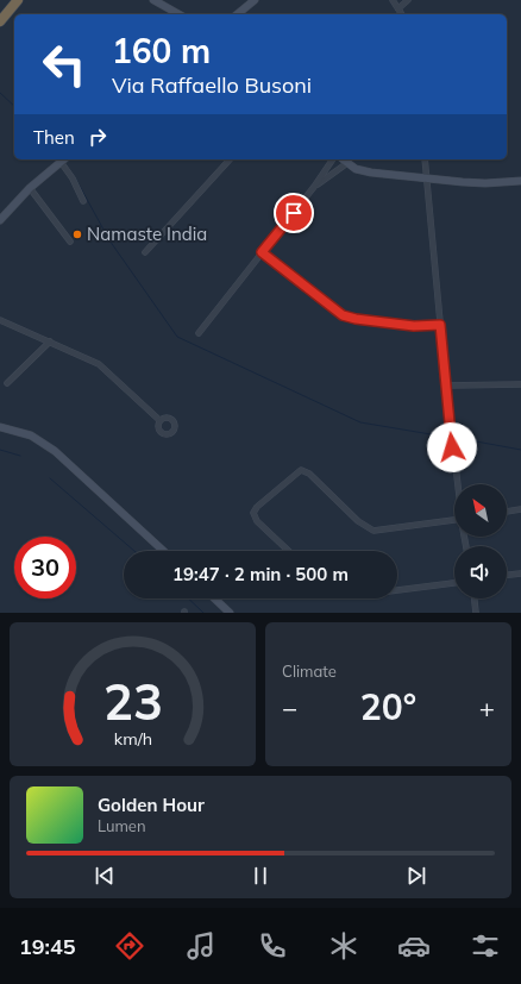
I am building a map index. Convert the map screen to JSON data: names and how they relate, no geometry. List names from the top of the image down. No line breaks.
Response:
{"places":["Namaste India"],"north":"top left","page":{"turn":["160 m","Via Raffaello Busoni"],"then":"Then","limit":"30","trip":"19:47 · 2 min · 500 m","tile":"Climate","heat":["−","20°","+"],"song":["Golden Hour","Lumen"],"tabs":"19:45","gauge":["23","km/h"]}}
